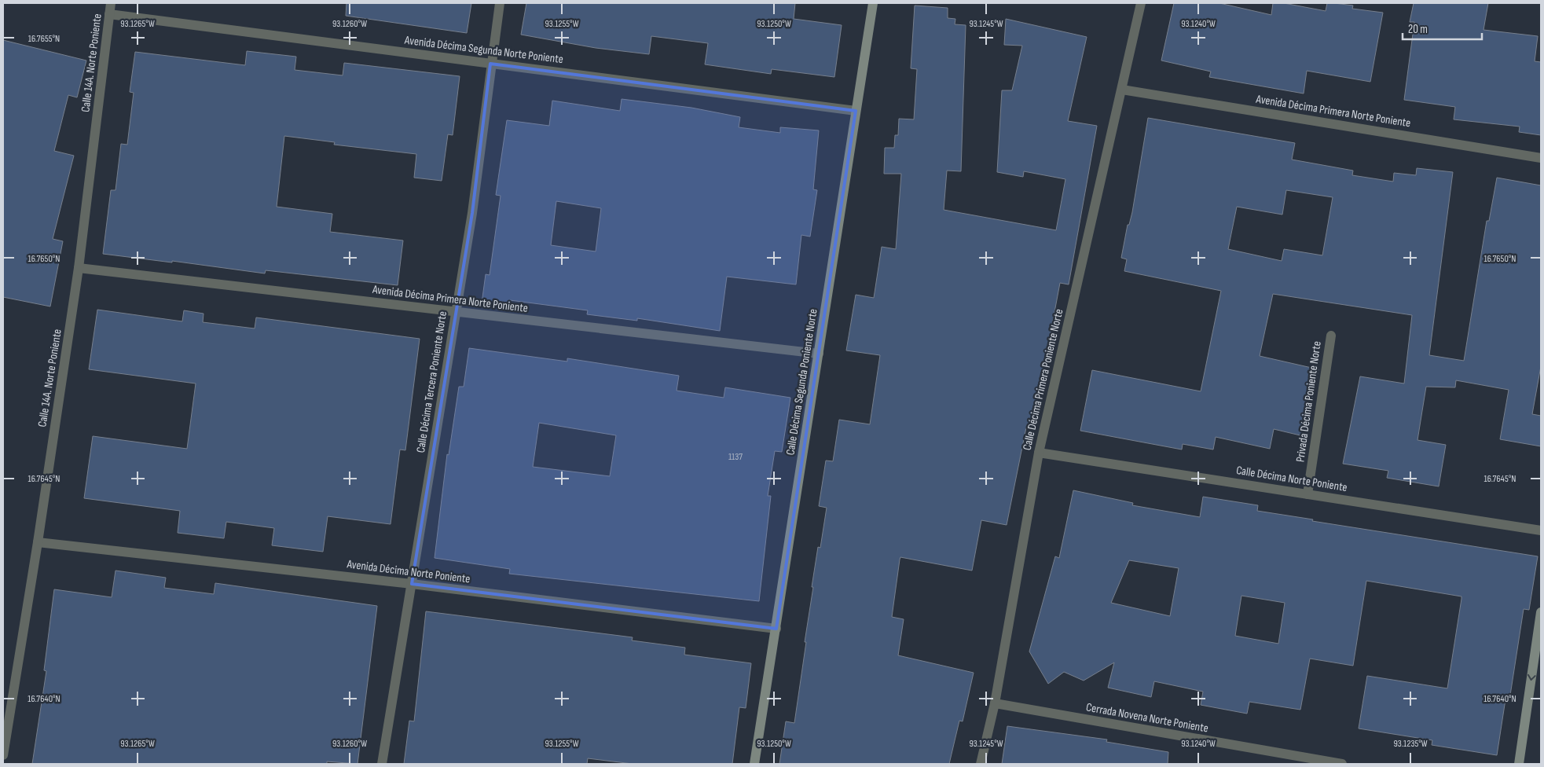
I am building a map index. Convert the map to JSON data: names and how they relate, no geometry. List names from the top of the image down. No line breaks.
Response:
{"streets":{"street":["Avenida Décima Segunda Norte Poniente","Calle 14A. Norte Poniente","Avenida Décima Primera Norte Poniente","Calle Décima Primera Poniente Norte","Calle Décima Tercera Poniente Norte","Calle Décima Segunda Poniente Norte","Privada Décima Poniente Norte","Calle Décima Norte Poniente","Avenida Décima Norte Poniente","Cerrada Novena Norte Poniente"]},"crossings":[["Avenida Décima Segunda Norte Poniente","Calle 14A. Norte Poniente"],["Avenida Décima Segunda Norte Poniente","Calle Décima Tercera Poniente Norte"],["Avenida Décima Segunda Norte Poniente","Calle Décima Segunda Poniente Norte"],["Calle 14A. Norte Poniente","Avenida Décima Primera Norte Poniente"],["Calle 14A. Norte Poniente","Avenida Décima Norte Poniente"],["Avenida Décima Primera Norte Poniente","Calle Décima Primera Poniente Norte"],["Avenida Décima Primera Norte Poniente","Calle Décima Tercera Poniente Norte"],["Avenida Décima Primera Norte Poniente","Calle Décima Segunda Poniente Norte"],["Calle Décima Primera Poniente Norte","Calle Décima Norte Poniente"],["Calle Décima Primera Poniente Norte","Cerrada Novena Norte Poniente"],["Calle Décima Tercera Poniente Norte","Avenida Décima Norte Poniente"],["Calle Décima Segunda Poniente Norte","Avenida Décima Norte Poniente"],["Privada Décima Poniente Norte","Calle Décima Norte Poniente"]],"house_numbers":["1137"],"scale_bar":"20 m","coordinates":["93.1265°W","93.1260°W","93.1255°W","93.1250°W","93.1245°W","93.1240°W","16.7655°N","16.7650°N","16.7645°N","16.7640°N","93.1235°W"]}
